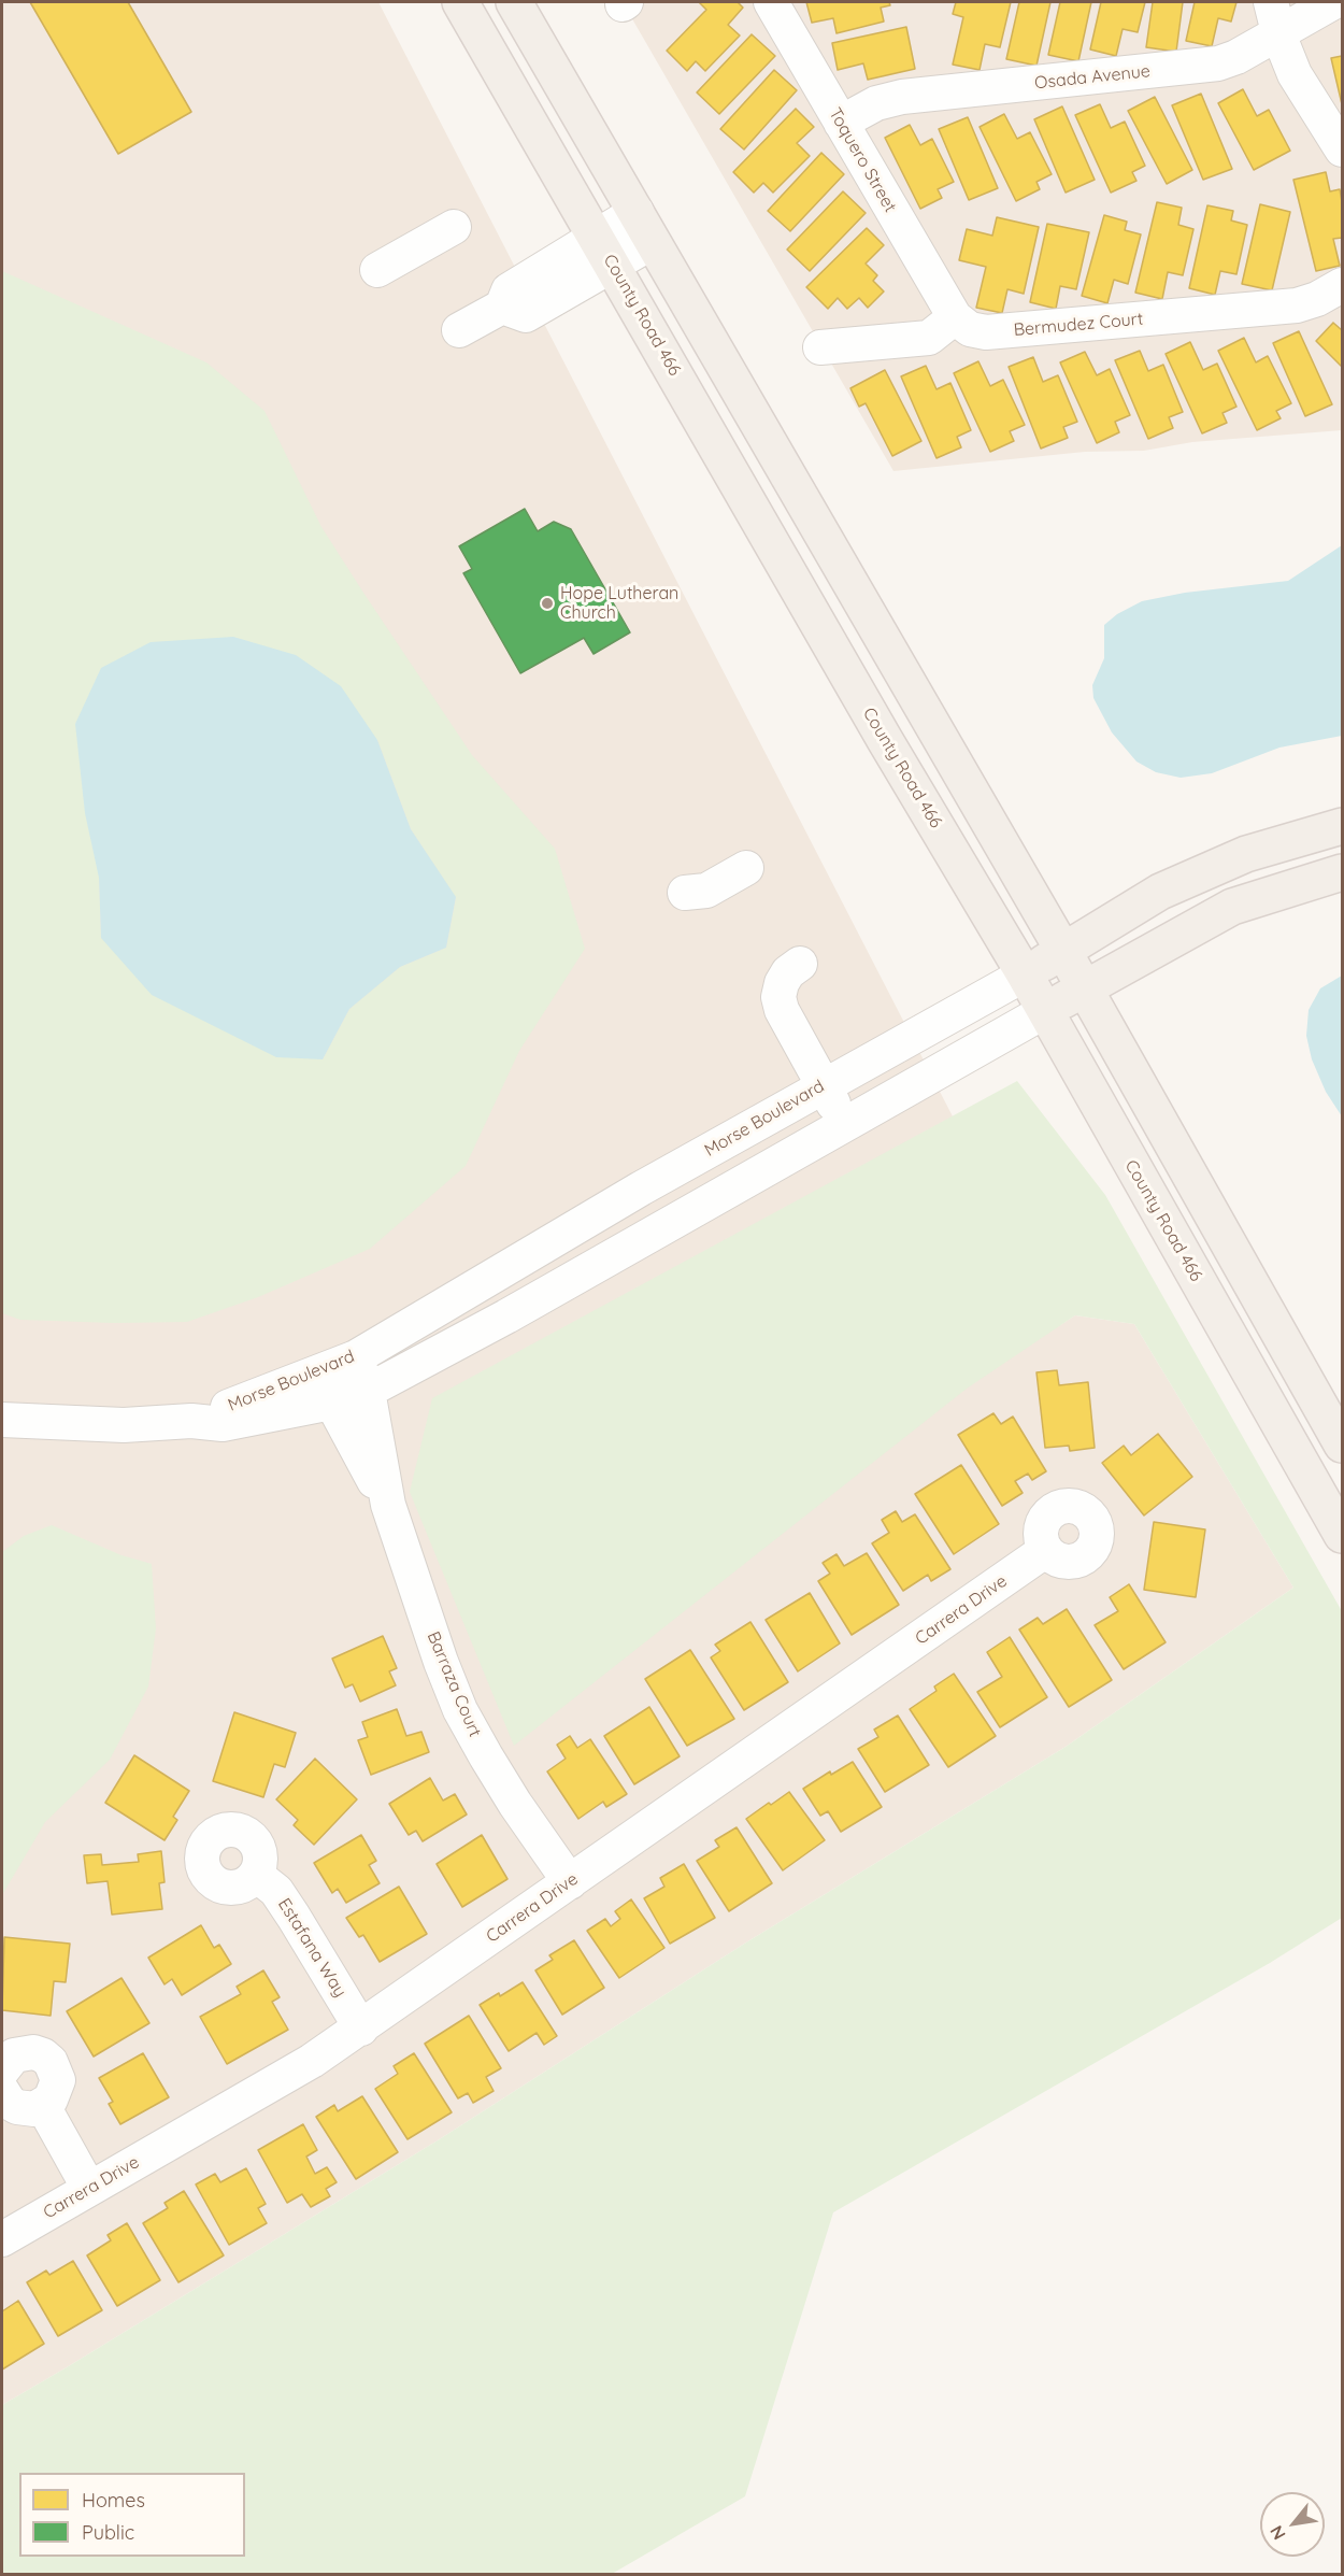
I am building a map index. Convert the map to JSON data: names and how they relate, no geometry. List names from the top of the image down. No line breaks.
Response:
{"streets":{"main road":["County Road 466","Morse Boulevard"],"street":["Osada Avenue","Toquero Street","Bermudez Court","Carrera Drive","Barraza Court","Estafana Way"]},"crossings":[["Osada Avenue","Toquero Street"],["Toquero Street","Bermudez Court"],["County Road 466","Morse Boulevard"],["Morse Boulevard","Barraza Court"],["Carrera Drive","Barraza Court"],["Carrera Drive","Estafana Way"]],"places":["Hope Lutheran Church"],"legend":["Homes","Public"],"north":"bottom left"}
